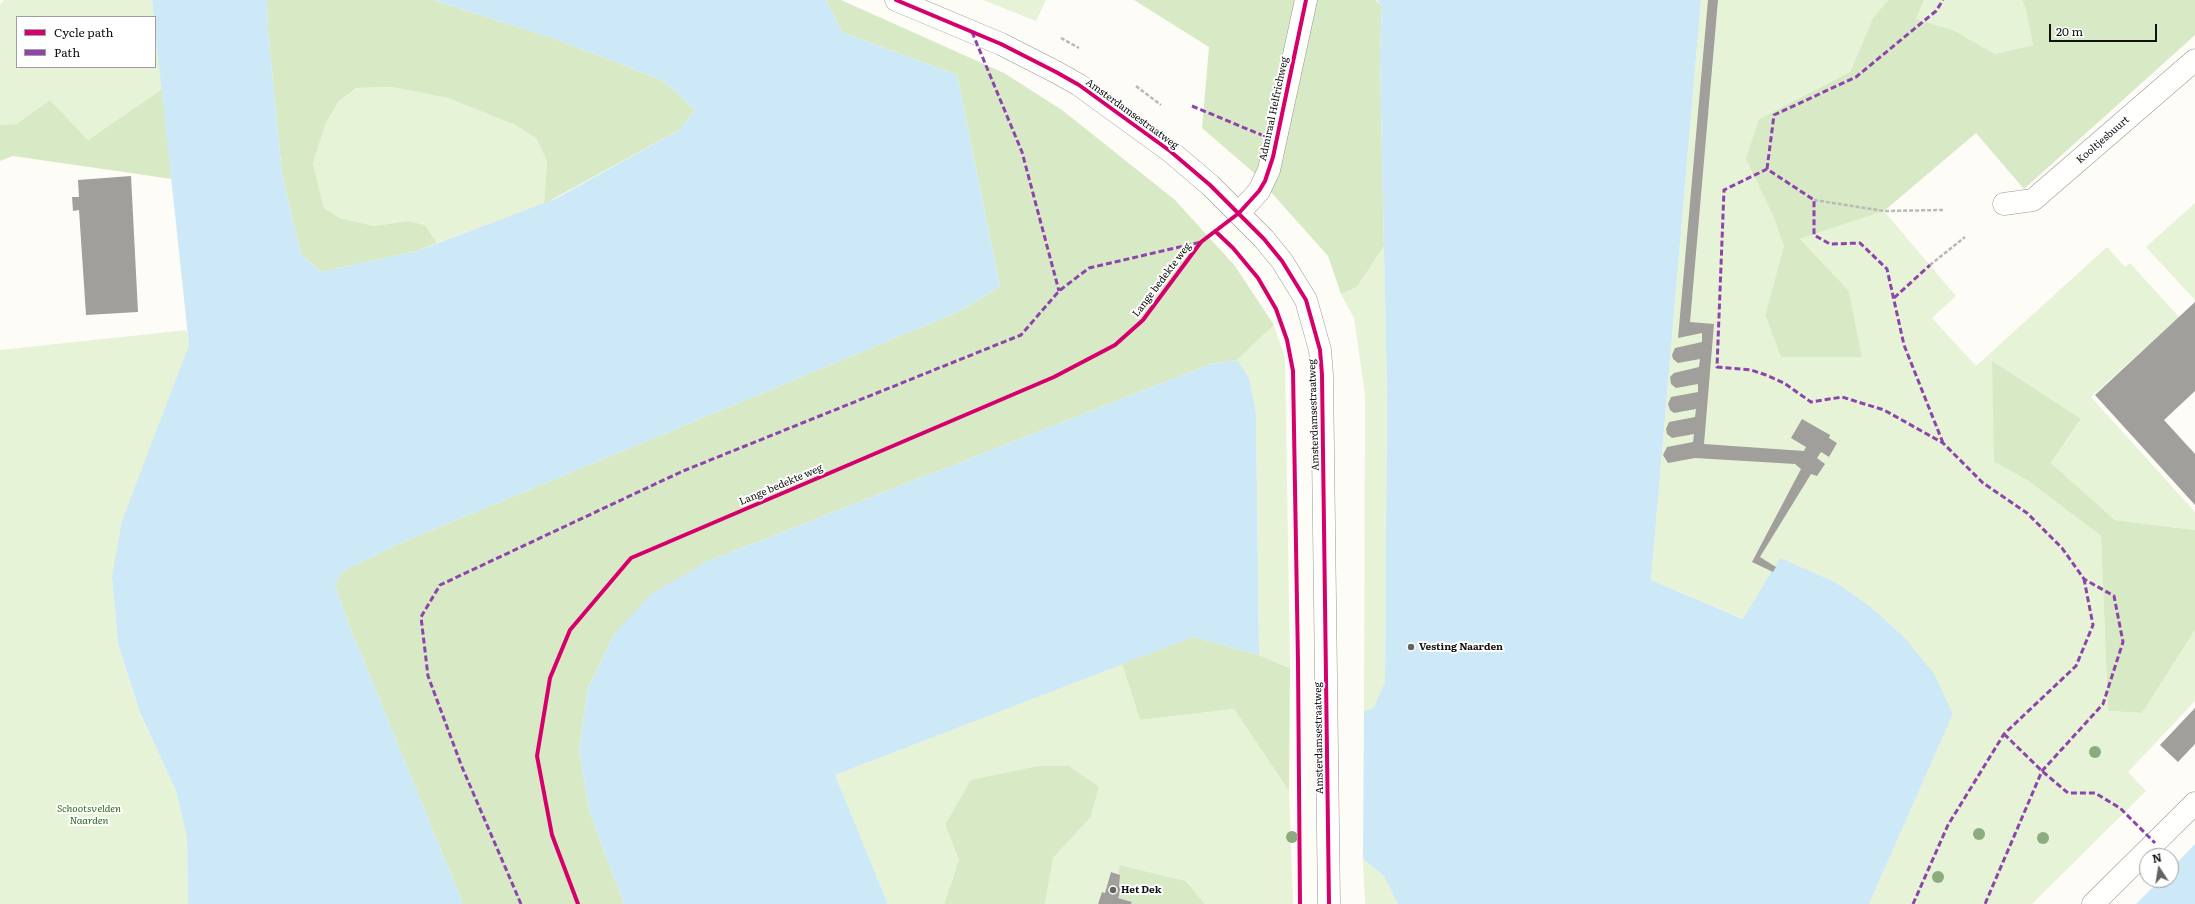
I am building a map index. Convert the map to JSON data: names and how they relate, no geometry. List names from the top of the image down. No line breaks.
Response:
{"streets":{"street":["Admiraal Helfrichweg","Amsterdamsestraatweg","Kooltjesbuurt"],"cycle path":["Lange bedekte weg"]},"crossings":[["Admiraal Helfrichweg","Amsterdamsestraatweg"]],"parks":["Schootsvelden Naarden"],"places":["Vesting Naarden","Het Dek"],"legend":["Cycle path","Path"],"scale_bar":"20 m","north":"top"}
